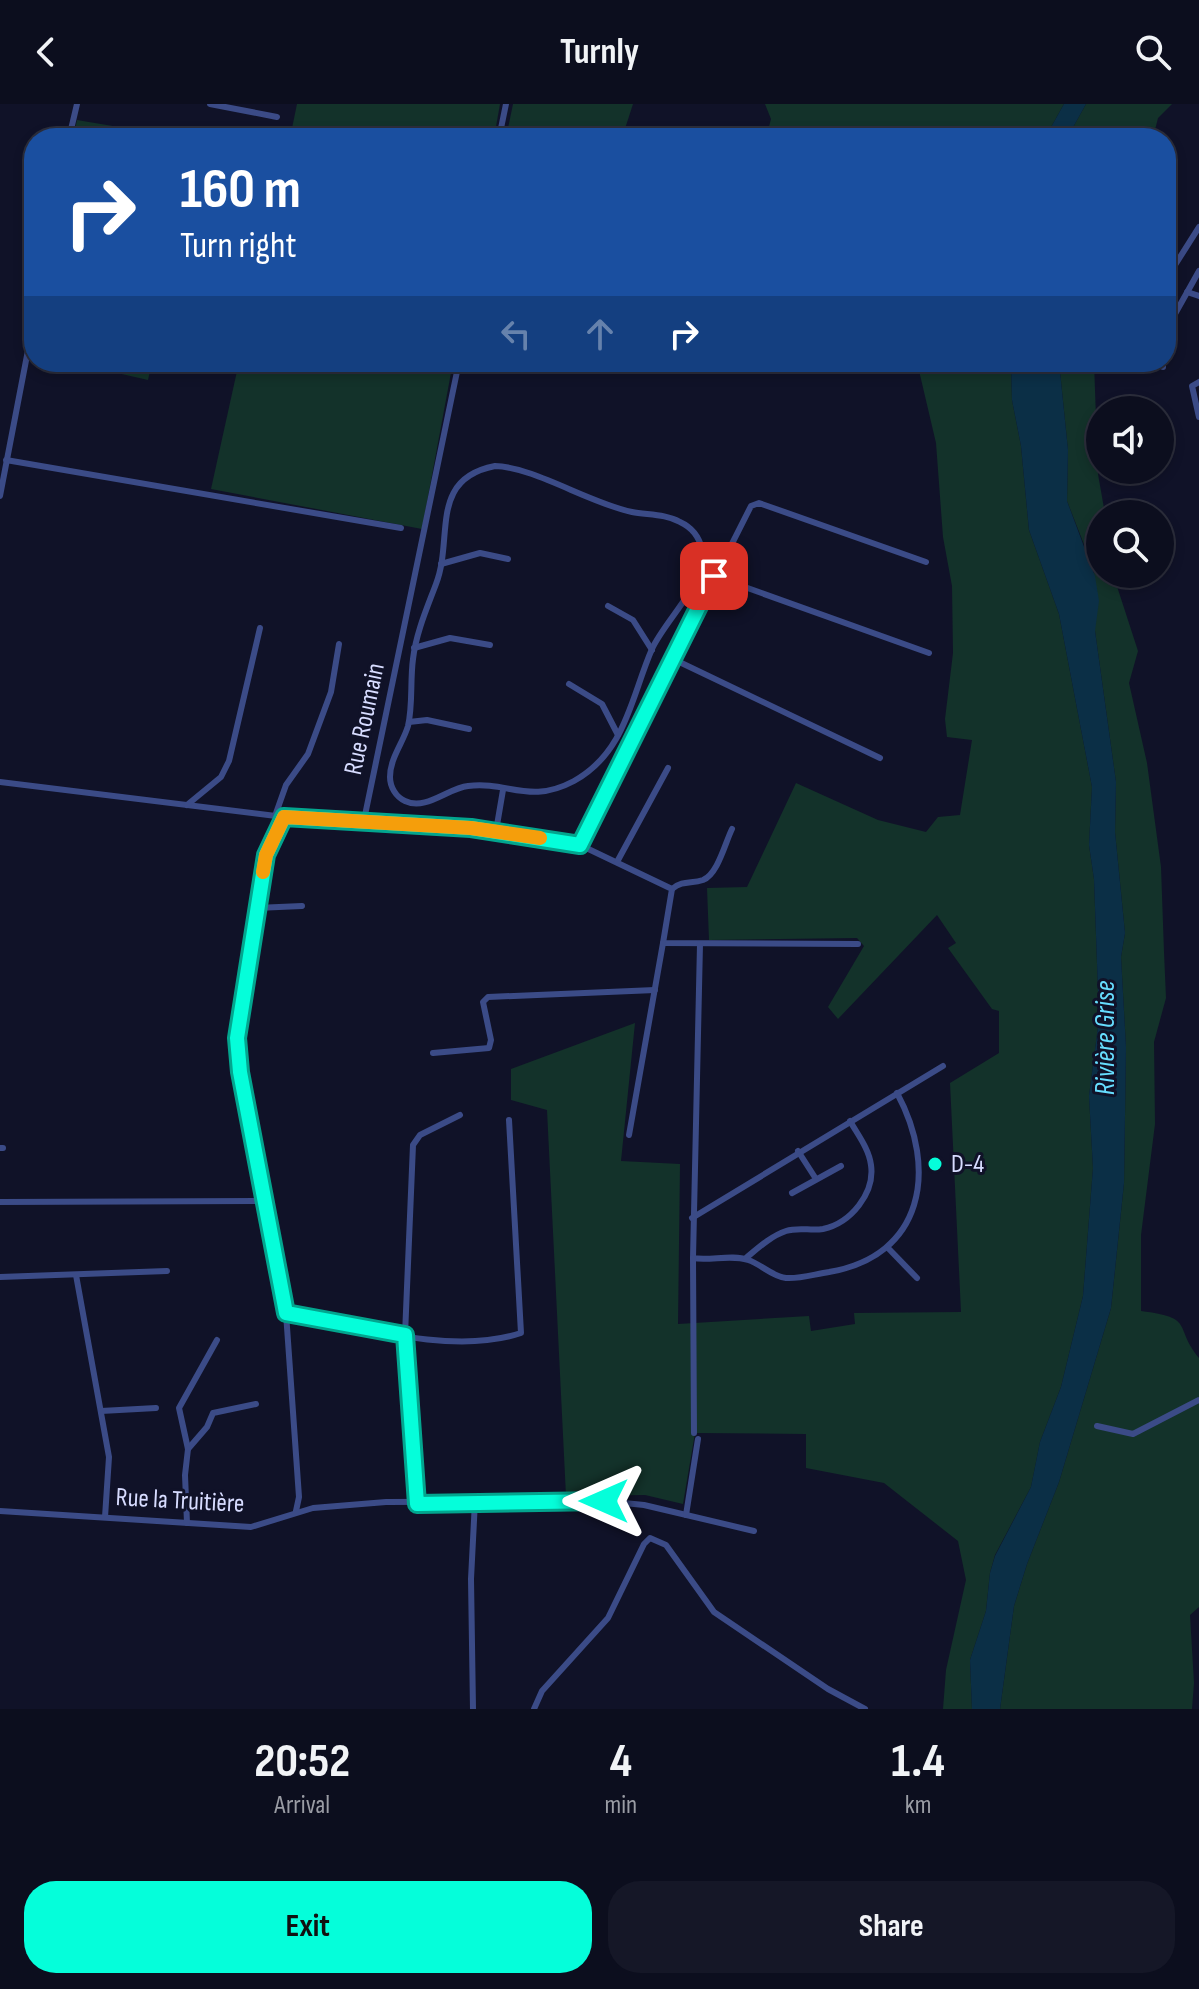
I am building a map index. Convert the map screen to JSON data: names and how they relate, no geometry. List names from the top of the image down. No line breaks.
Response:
{"streets":{"street":["Rue Roumain","Rue la Truitière"]},"water":["Rivière Grise"],"places":["D-4"],"page":{"header":"Turnly","turn":["160 m","Turn right"],"eta":["20:52","Arrival","4","min","1.4","km"],"buttons":["Exit","Share"]}}
